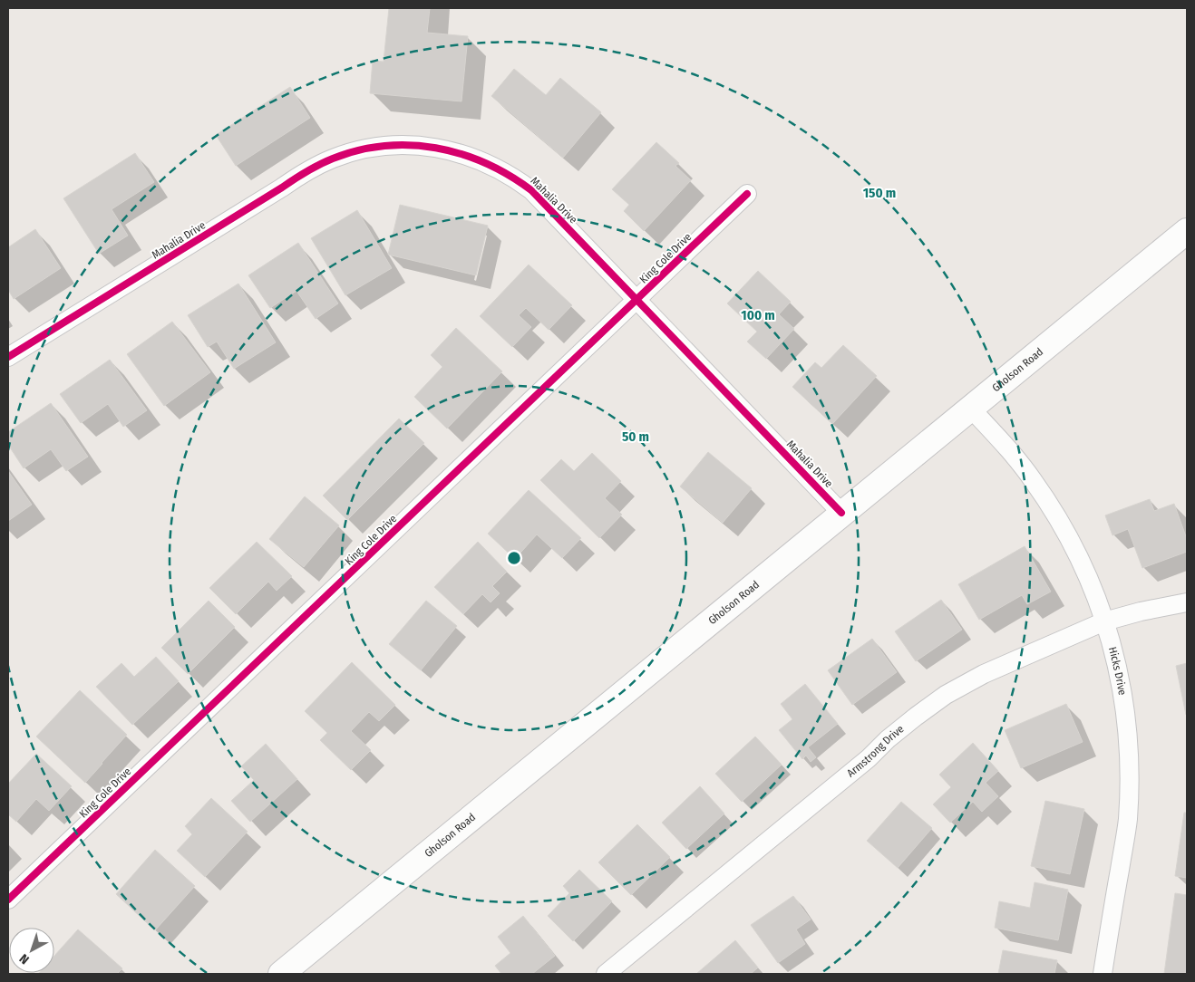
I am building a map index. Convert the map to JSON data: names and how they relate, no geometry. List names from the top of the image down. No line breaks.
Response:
{"streets":{"main road":["Gholson Road"],"street":["Mahalia Drive","King Cole Drive","Hicks Drive","Armstrong Drive"]},"crossings":[["Mahalia Drive","King Cole Drive"],["Mahalia Drive","Gholson Road"],["Gholson Road","Hicks Drive"],["Hicks Drive","Armstrong Drive"]],"north":"bottom left","rings":["150 m","100 m","50 m"]}
